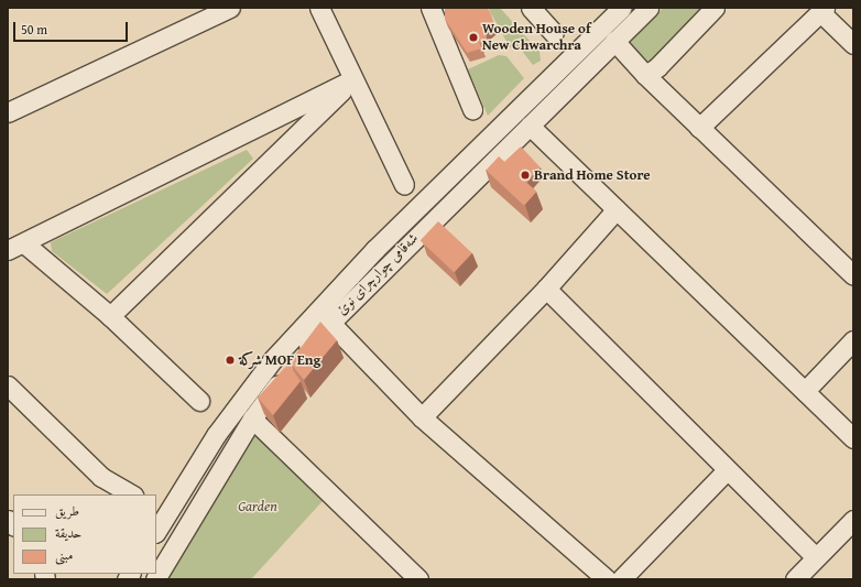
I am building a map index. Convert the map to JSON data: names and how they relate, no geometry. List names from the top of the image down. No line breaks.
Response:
{"streets":{"street":["شەقامی چوارچرای نوێ"]},"parks":["Garden"],"places":["Wooden House of New Chwarchra","Brand Home Store","شركة MOF Eng"],"legend":["طريق","حديقة","مبنى"],"scale_bar":"50 m"}
